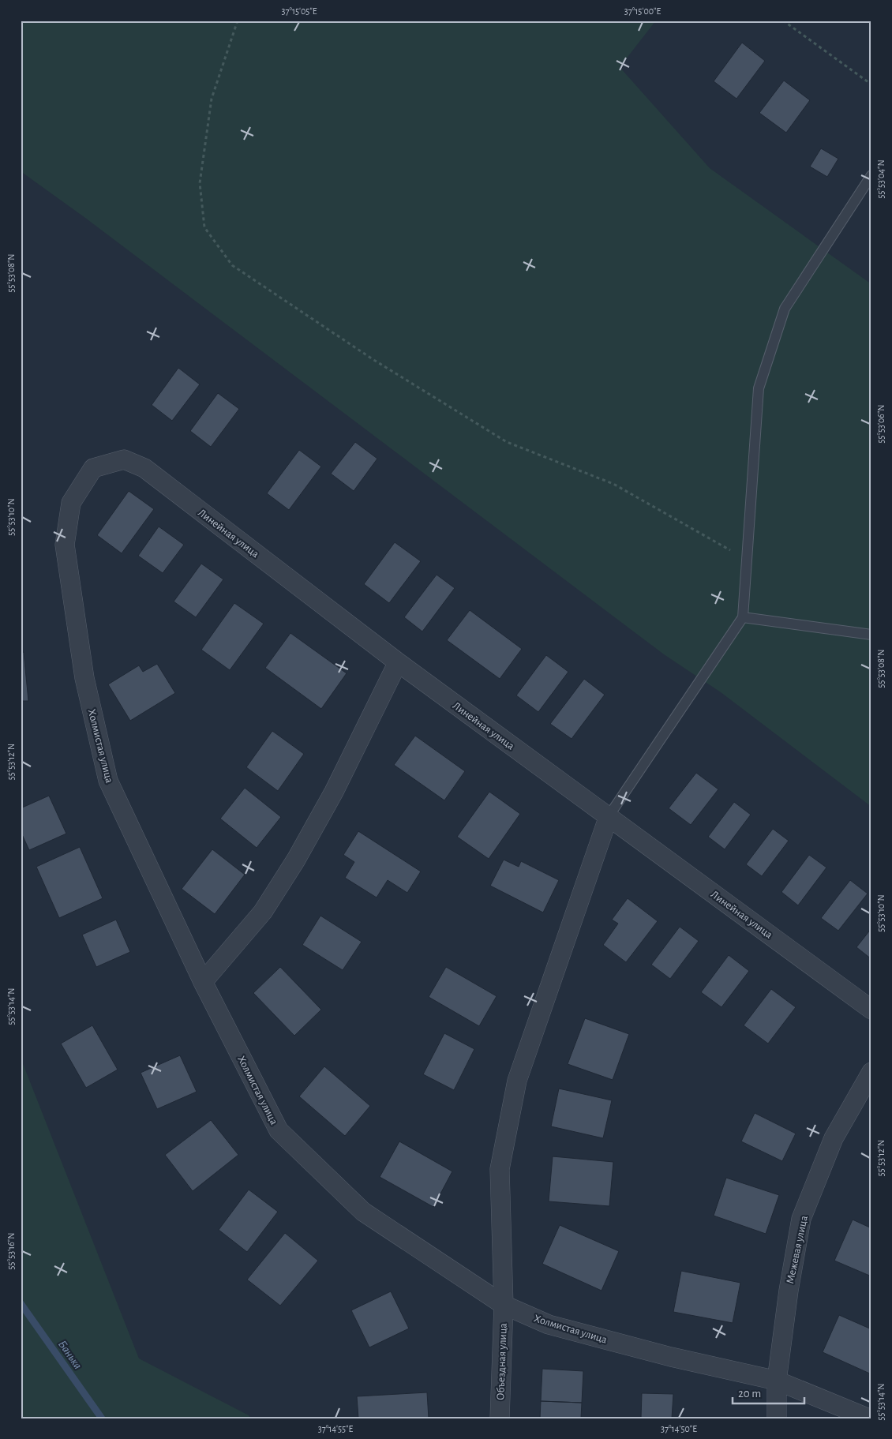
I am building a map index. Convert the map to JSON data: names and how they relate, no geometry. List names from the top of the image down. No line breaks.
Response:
{"streets":{"street":["Линейная улица","Холмистая улица","Межевая улица","Объездная улица"]},"crossings":[["Линейная улица","Холмистая улица"],["Линейная улица","Объездная улица"],["Холмистая улица","Межевая улица"],["Холмистая улица","Объездная улица"]],"water":["Банька"],"scale_bar":"20 m","coordinates":["37°15'05\"E","37°15'00\"E","55°53'04\"N","55°53'08\"N","55°53'06\"N","55°53'10\"N","55°53'12\"N","55°53'14\"N","55°53'16\"N","37°14'55\"E","37°14'50\"E"]}
